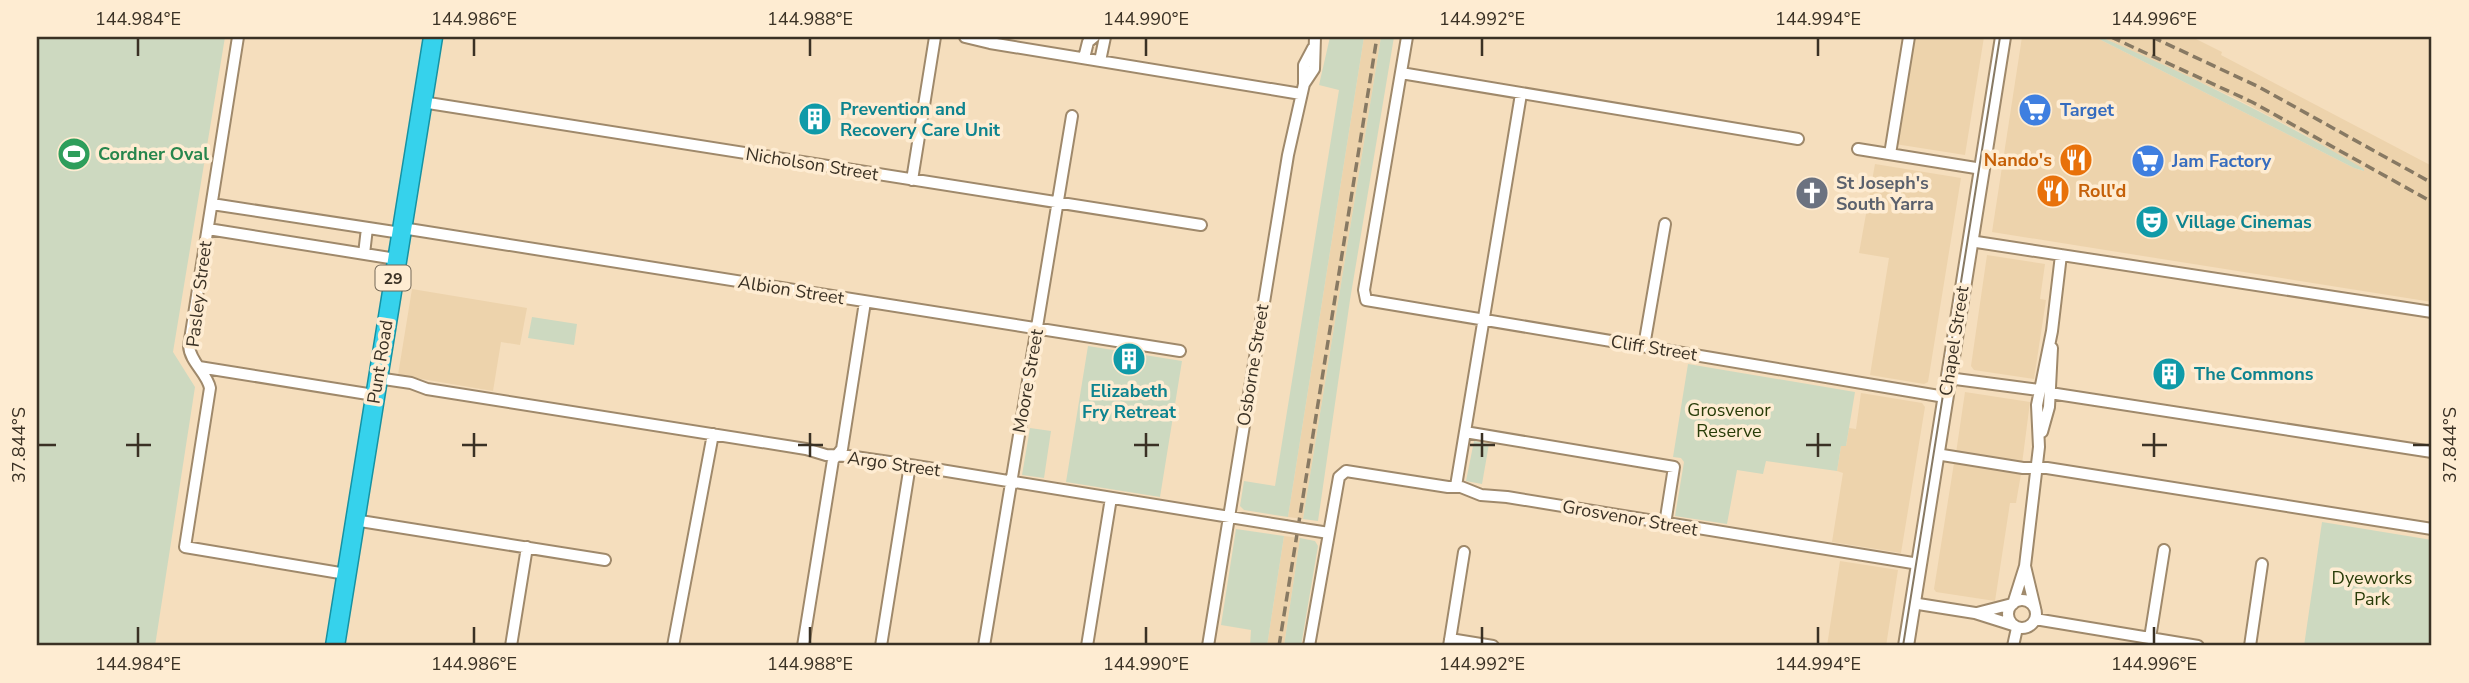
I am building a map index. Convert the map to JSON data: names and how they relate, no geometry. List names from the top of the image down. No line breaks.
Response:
{"streets":{"highway":["29","Punt Road"],"street":["Nicholson Street","Albion Street","Pasley Street","Chapel Street","Cliff Street","Osborne Street","Moore Street","Argo Street","Grosvenor Street"]},"crossings":[["Nicholson Street","Punt Road"],["Nicholson Street","Moore Street"],["Albion Street","Pasley Street"],["Albion Street","Punt Road"],["Albion Street","Moore Street"],["Pasley Street","Punt Road"],["Pasley Street","Argo Street"],["Chapel Street","Cliff Street"],["Chapel Street","Grosvenor Street"],["Punt Road","Argo Street"],["Osborne Street","Argo Street"],["Moore Street","Argo Street"],["Argo Street","Grosvenor Street"]],"parks":["Grosvenor Reserve","Dyeworks Park"],"places":{"supermarket":["Target","Jam Factory"],"building":["Prevention and Recovery Care Unit","Elizabeth Fry Retreat","The Commons"],"sports":["Cordner Oval"],"restaurant":["Nando's","Roll'd"],"church":["St Joseph's South Yarra"],"theatre":["Village Cinemas"]},"coordinates":["144.984°E","144.986°E","144.988°E","144.990°E","144.992°E","144.994°E","144.996°E","37.844°S"]}
